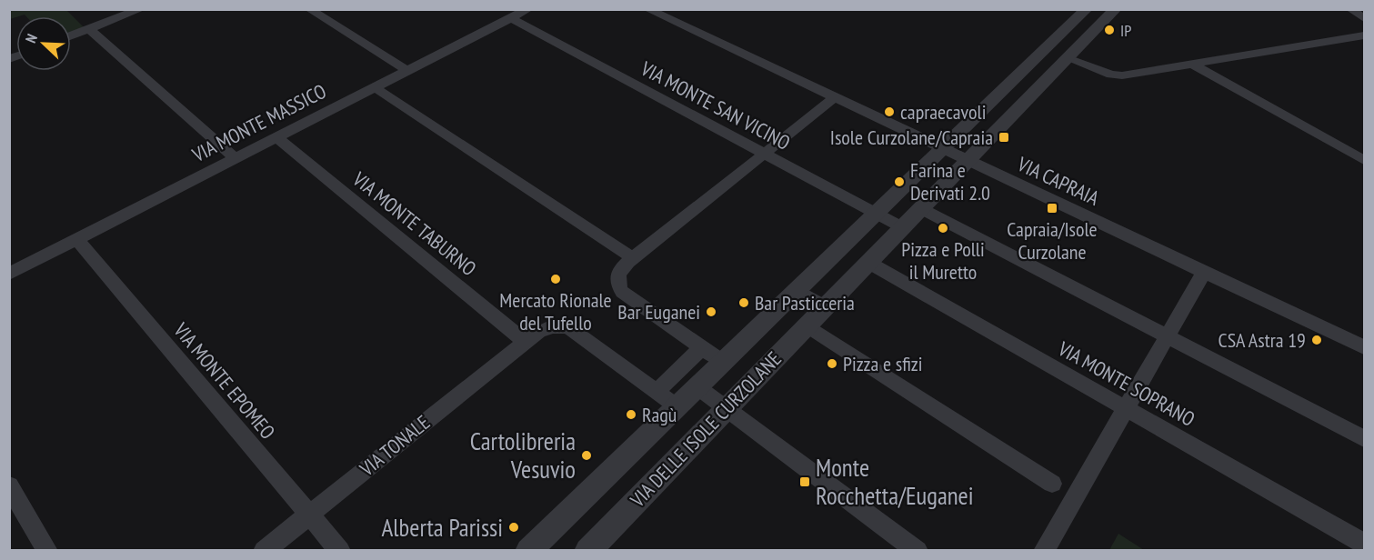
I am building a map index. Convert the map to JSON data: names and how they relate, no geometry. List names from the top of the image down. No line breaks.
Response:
{"streets":{"street":["VIA MONTE SAN VICINO","VIA MONTE MASSICO","VIA CAPRAIA","VIA MONTE TABURNO","VIA MONTE EPOMEO","VIA MONTE SOPRANO","VIA DELLE ISOLE CURZOLANE","VIA TONALE"]},"crossings":[["VIA MONTE SAN VICINO","VIA MONTE MASSICO"],["VIA MONTE SAN VICINO","VIA DELLE ISOLE CURZOLANE"],["VIA MONTE MASSICO","VIA MONTE TABURNO"],["VIA MONTE MASSICO","VIA MONTE EPOMEO"],["VIA CAPRAIA","VIA DELLE ISOLE CURZOLANE"],["VIA MONTE TABURNO","VIA TONALE"],["VIA MONTE EPOMEO","VIA TONALE"],["VIA MONTE SOPRANO","VIA DELLE ISOLE CURZOLANE"],["VIA DELLE ISOLE CURZOLANE","VIA TONALE"]],"places":{"other":["IP","capraecavoli","Farina e Derivati 2.0","Pizza e Polli il Muretto","Mercato Rionale del Tufello","Bar Pasticceria","Bar Euganei","CSA Astra 19","Pizza e sfizi","Ragù","Cartolibreria Vesuvio","Alberta Parissi"],"transit":["Isole Curzolane/Capraia","Capraia/Isole Curzolane","Monte Rocchetta/Euganei"]},"north":"top left"}
